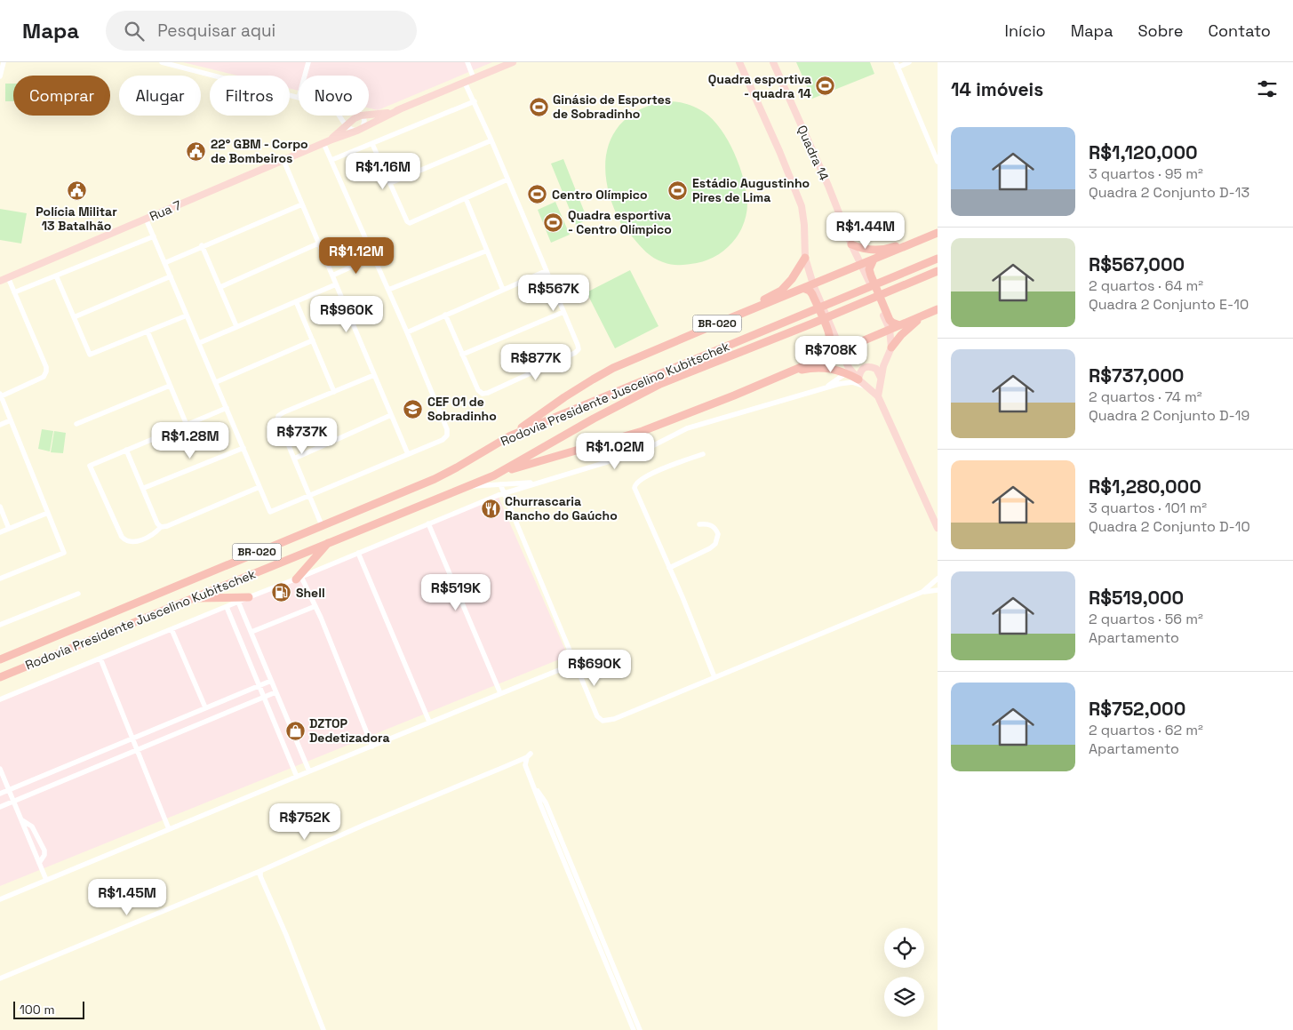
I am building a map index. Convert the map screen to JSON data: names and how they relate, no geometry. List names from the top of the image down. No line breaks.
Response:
{"streets":{"highway":["BR-020","Rodovia Presidente Juscelino Kubitschek"],"main road":["Quadra 14","Rua 7"]},"crossings":[["Quadra 14","BR-020"],["BR-020","Rodovia Presidente Juscelino Kubitschek"]],"places":{"sports":["Quadra esportiva - quadra 14","Ginásio de Esportes de Sobradinho","Estádio Augustinho Pires de Lima","Centro Olímpico","Quadra esportiva - Centro Olímpico"],"public building":["22° GBM - Corpo de Bombeiros","Polícia Militar 13 Batalhão"],"school or university":["CEF 01 de Sobradinho"],"restaurant":["Churrascaria Rancho do Gaúcho"],"fuel station":["Shell"],"shop":["DZTOP Dedetizadora"]},"scale_bar":"100 m","page":{"header":"Mapa","search":"Pesquisar aqui","nav":["Início","Mapa","Sobre","Contato"],"heading":"14 imóveis","chip":["Comprar","Alugar","Filtros","Novo"],"list":[{"name":"R$1,120,000","note":"3 quartos · 95 m² · Quadra 2 Conjunto D-13"},{"name":"R$567,000","note":"2 quartos · 64 m² · Quadra 2 Conjunto E-10"},{"name":"R$737,000","note":"2 quartos · 74 m² · Quadra 2 Conjunto D-19"},{"name":"R$1,280,000","note":"3 quartos · 101 m² · Quadra 2 Conjunto D-10"},{"name":"R$519,000","note":"2 quartos · 56 m² · Apartamento"},{"name":"R$752,000","note":"2 quartos · 62 m² · Apartamento"}],"price":["R$1.16M","R$1.44M","R$1.12M","R$567K","R$960K","R$708K","R$877K","R$737K","R$1.28M","R$1.02M","R$519K","R$690K","R$752K","R$1.45M"],"scale":"100 m"}}
